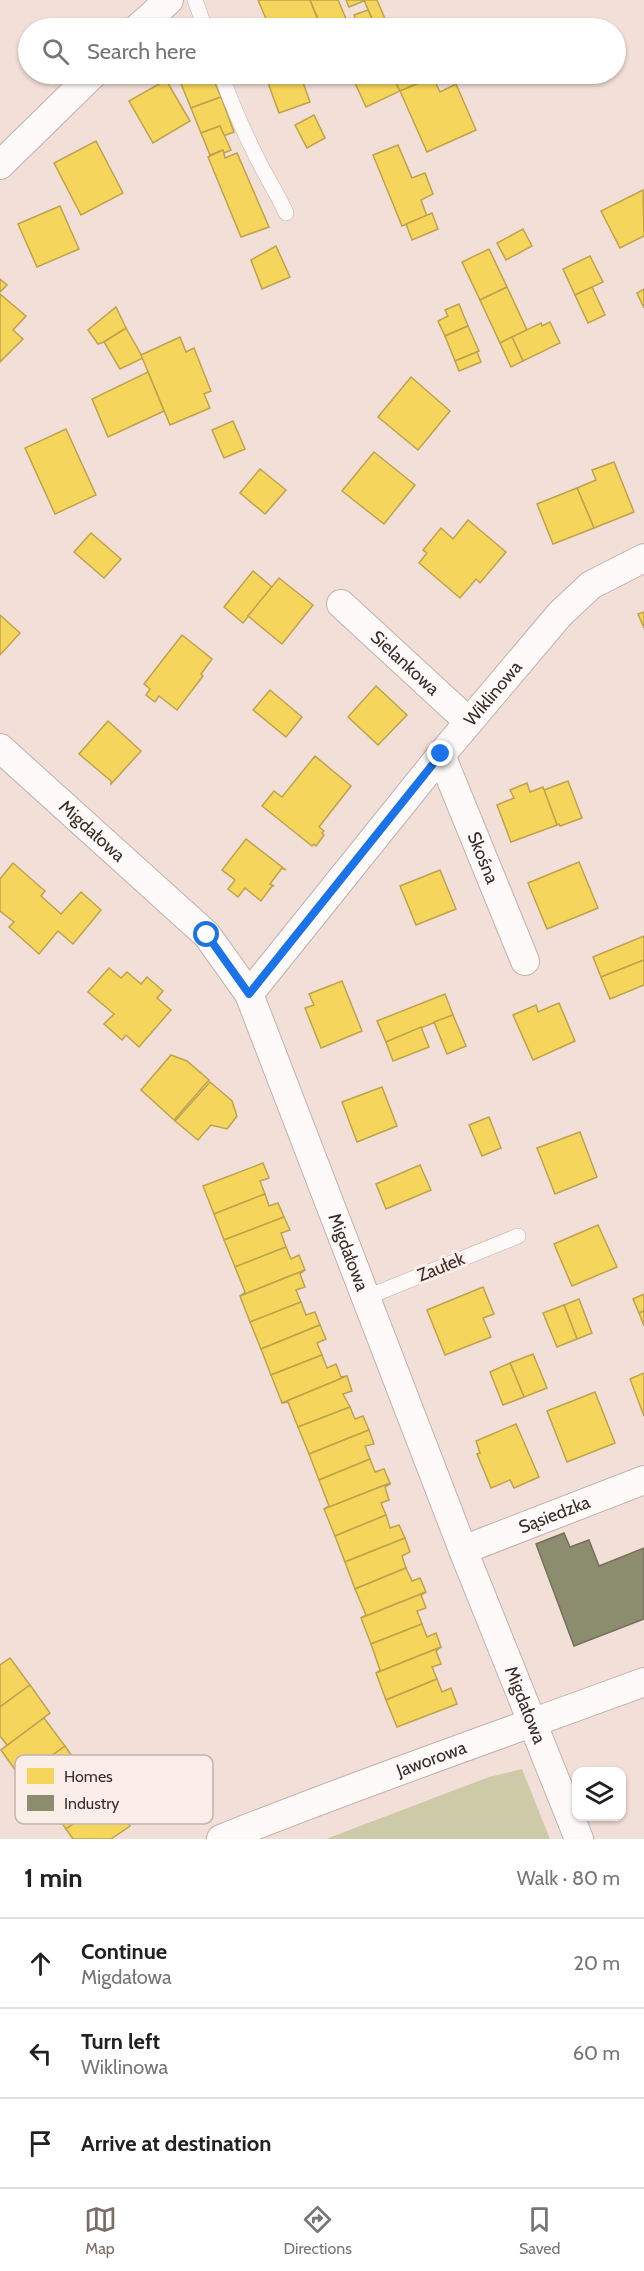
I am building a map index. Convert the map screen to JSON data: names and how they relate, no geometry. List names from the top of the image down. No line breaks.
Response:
{"streets":{"street":["Sielankowa","Wiklinowa","Migdałowa","Skośna","Sąsiedzka","Jaworowa"],"lane":["Zaułek"]},"crossings":[["Sielankowa","Wiklinowa"],["Wiklinowa","Migdałowa"],["Wiklinowa","Skośna"],["Migdałowa","Zaułek"],["Migdałowa","Sąsiedzka"],["Migdałowa","Jaworowa"]],"legend":["Homes","Industry"],"page":{"search":"Search here","heading":["1 min","Walk · 80 m"],"list":[["Continue","Migdałowa","20 m"],["Turn left","Wiklinowa","60 m"],"Arrive at destination"],"nav":["Map","Directions","Saved"]}}
